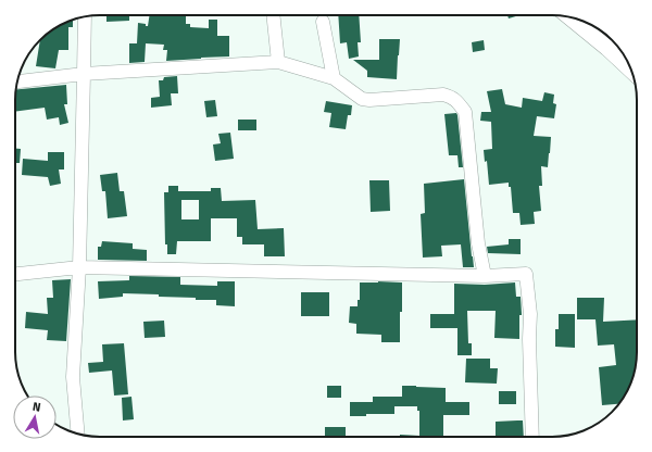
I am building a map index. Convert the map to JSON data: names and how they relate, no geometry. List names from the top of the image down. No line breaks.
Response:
{"north":"top"}
